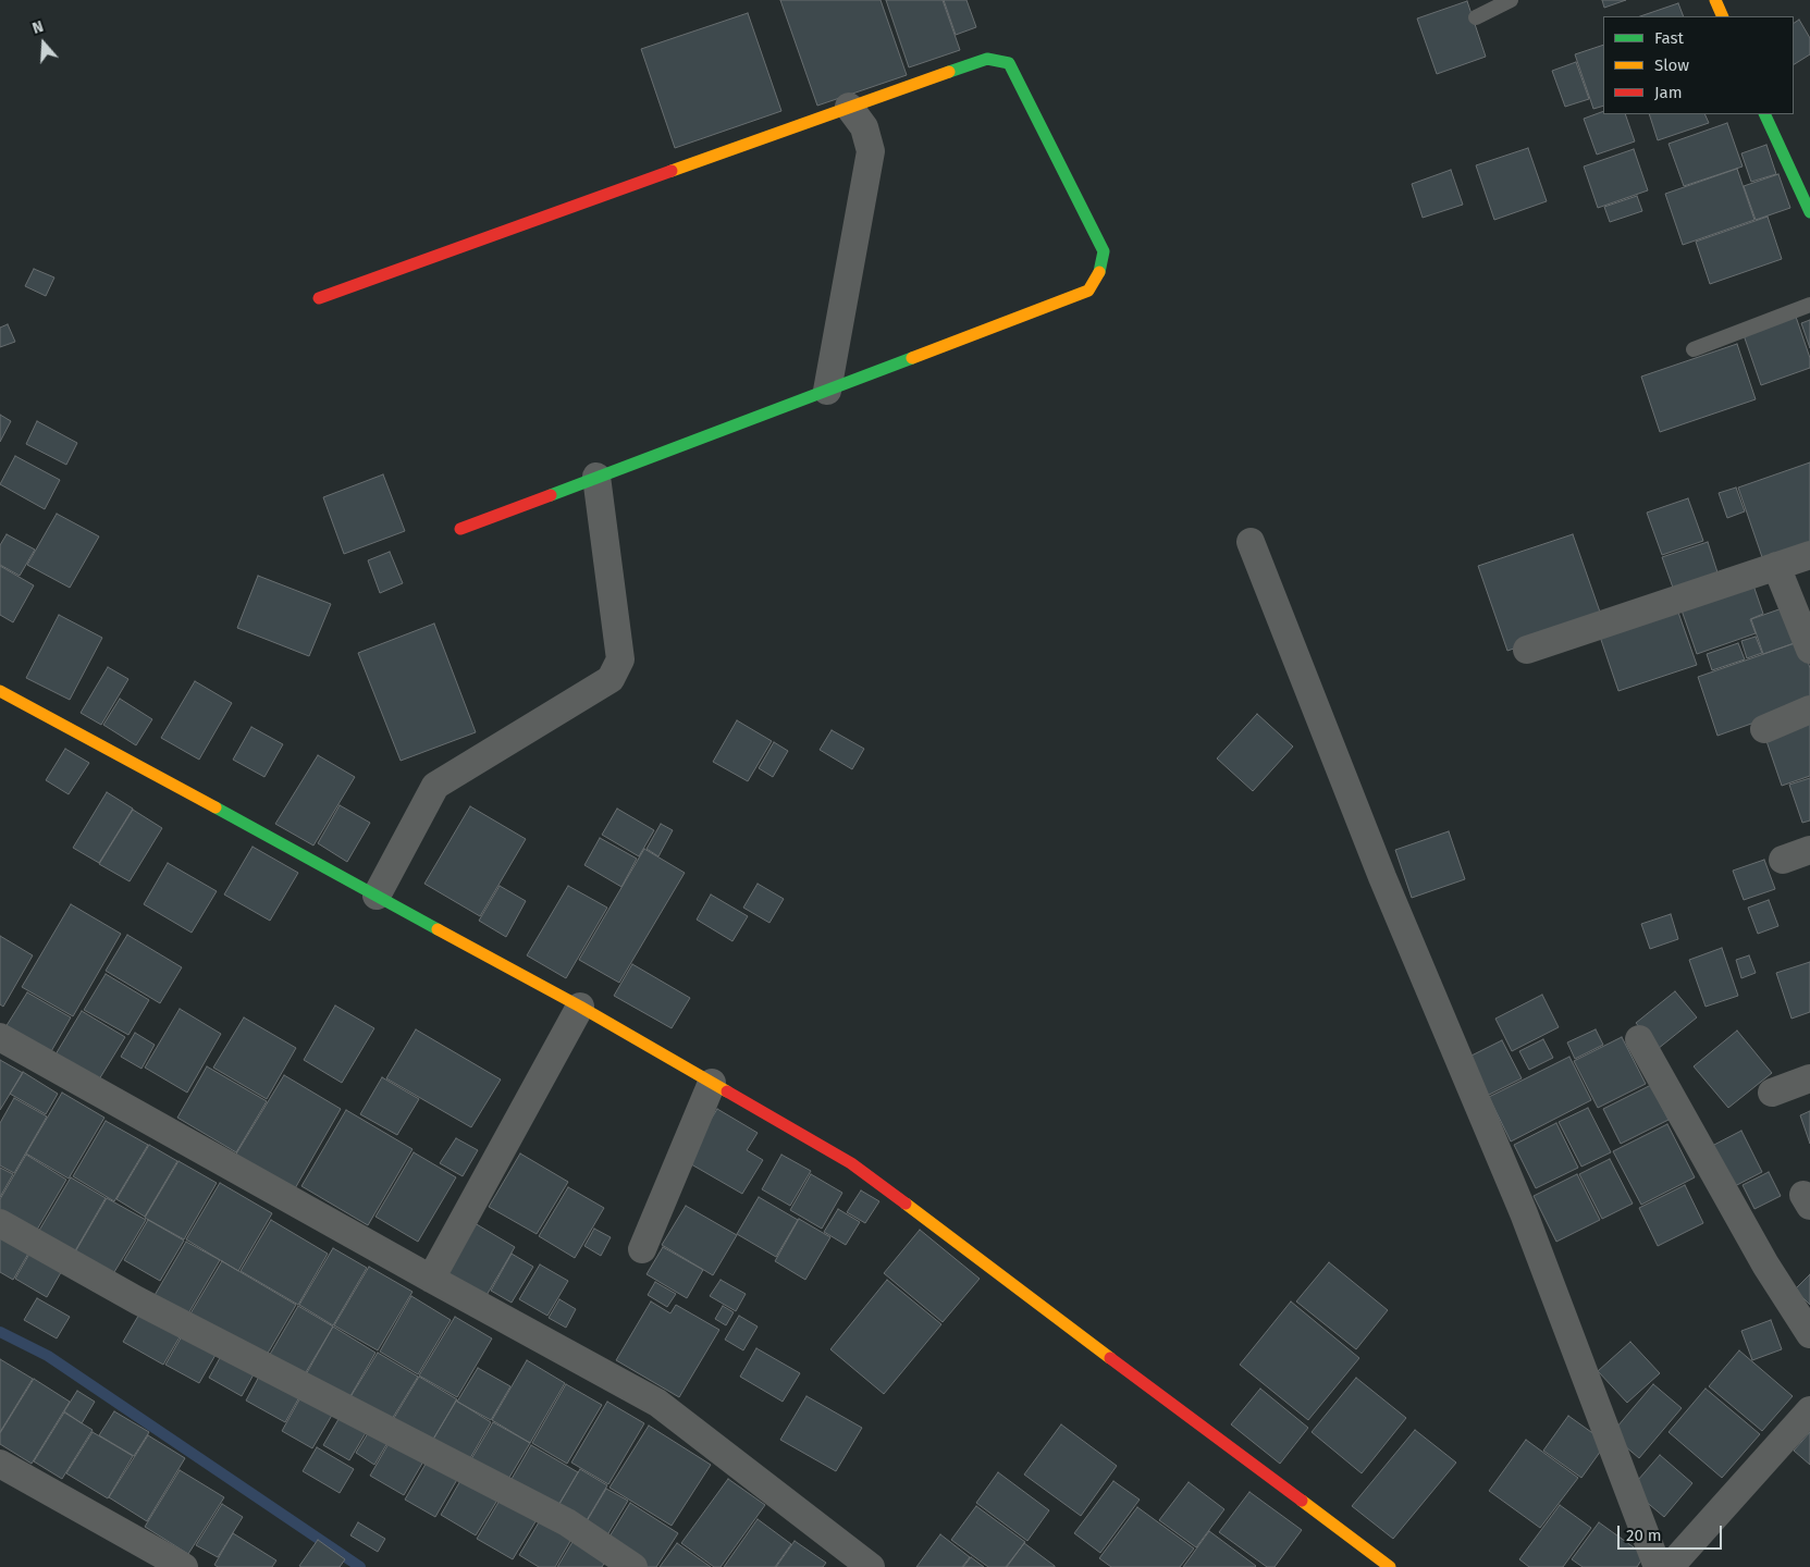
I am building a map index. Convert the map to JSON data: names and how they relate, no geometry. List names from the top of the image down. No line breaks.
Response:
{"legend":["Fast","Slow","Jam"],"scale_bar":"20 m","north":"top"}
